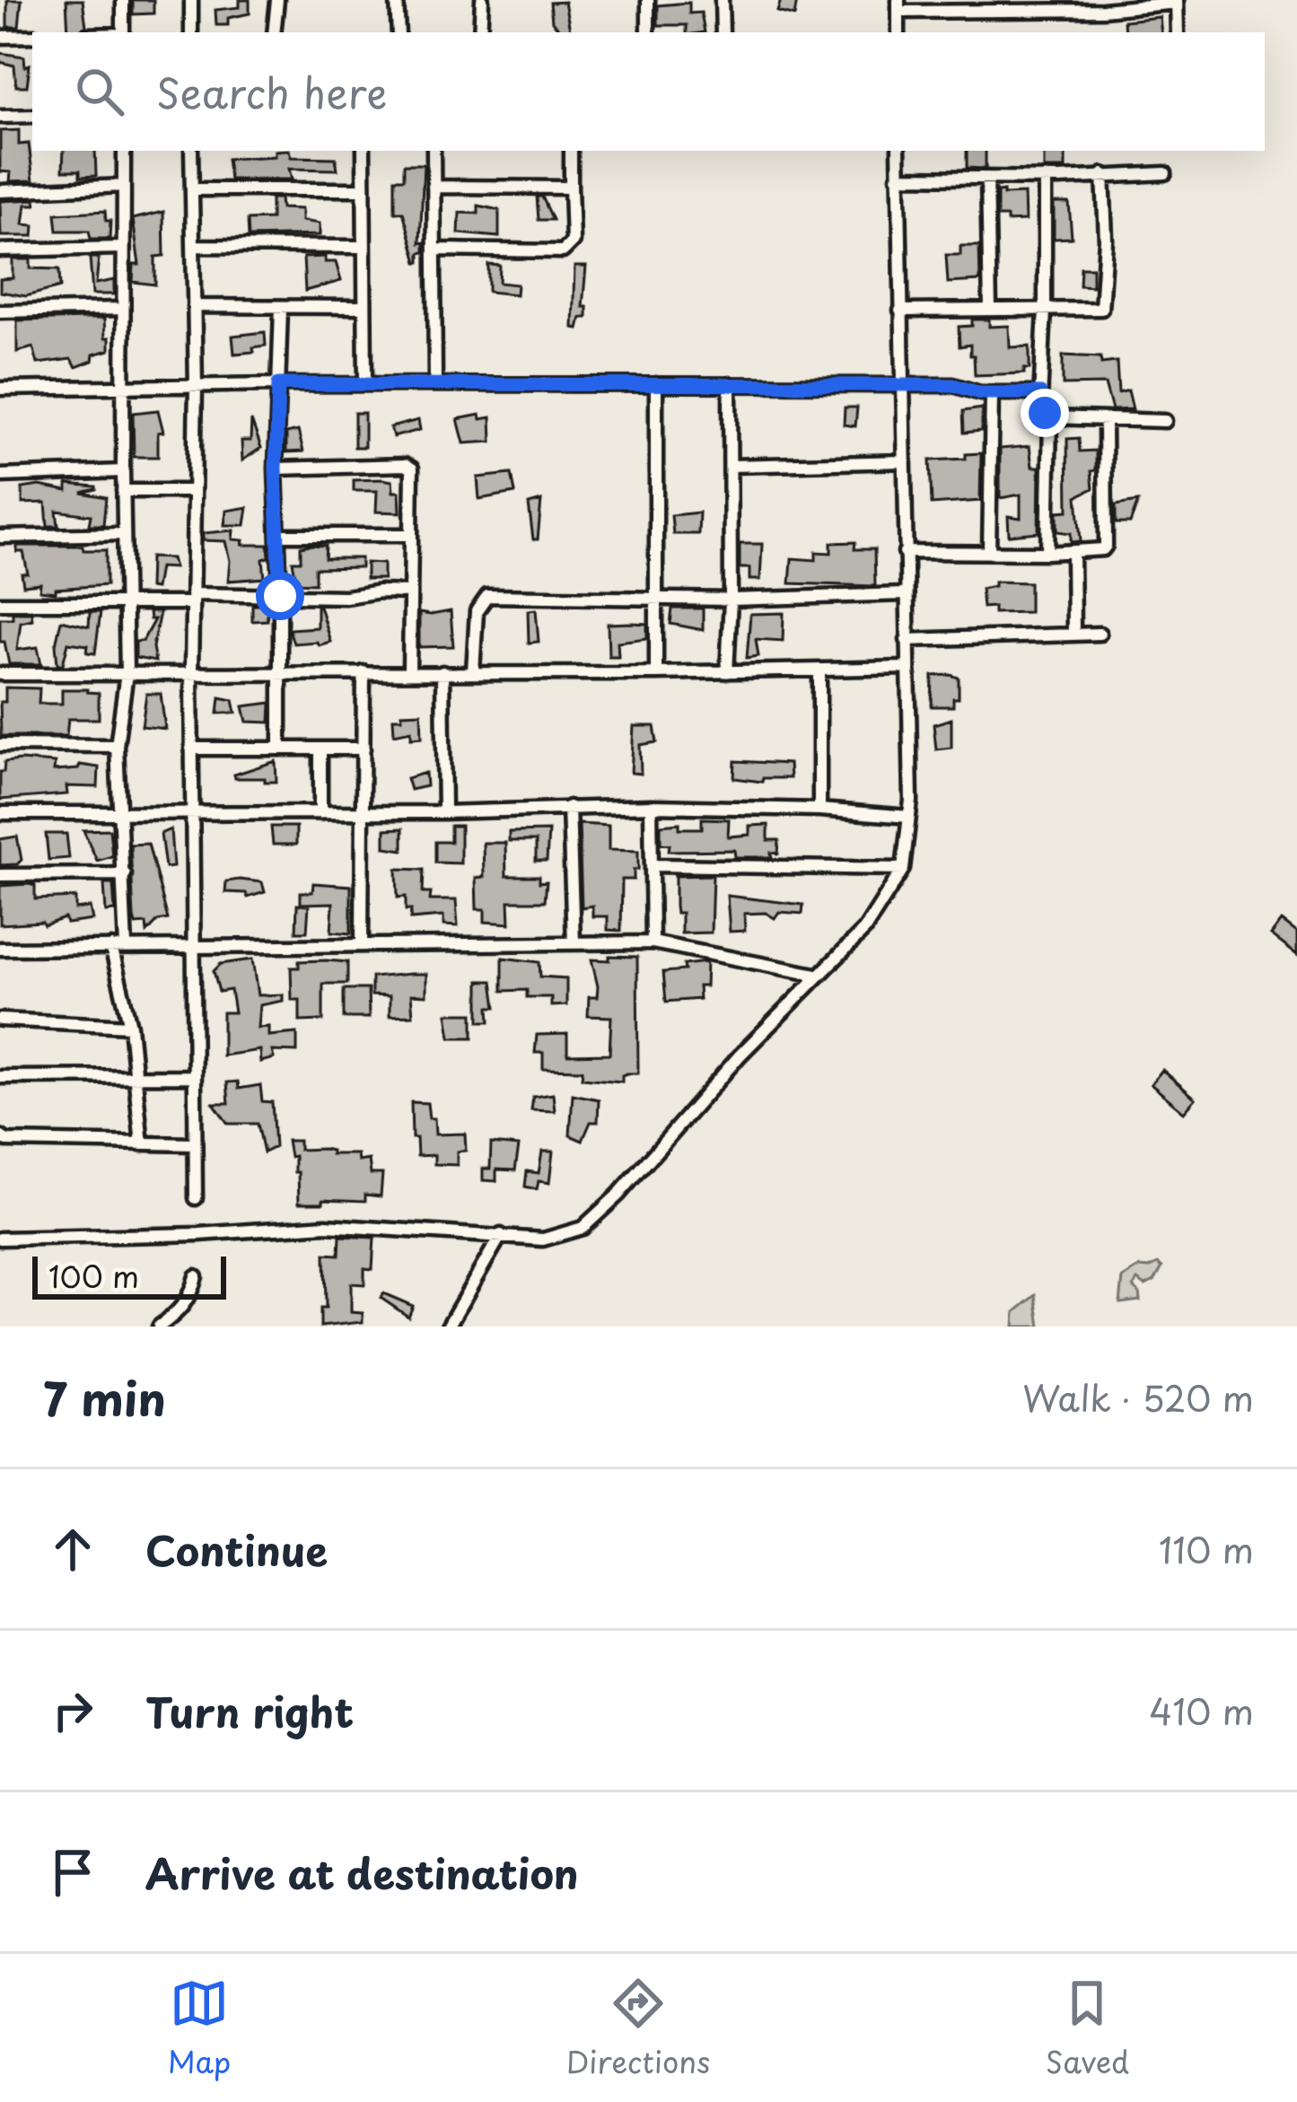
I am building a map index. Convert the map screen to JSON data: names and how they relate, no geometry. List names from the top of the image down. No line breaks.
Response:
{"scale_bar":"100 m","page":{"search":"Search here","scale":"100 m","heading":["7 min","Walk · 520 m"],"list":[["Continue","110 m"],["Turn right","410 m"],"Arrive at destination"],"nav":["Map","Directions","Saved"]}}
